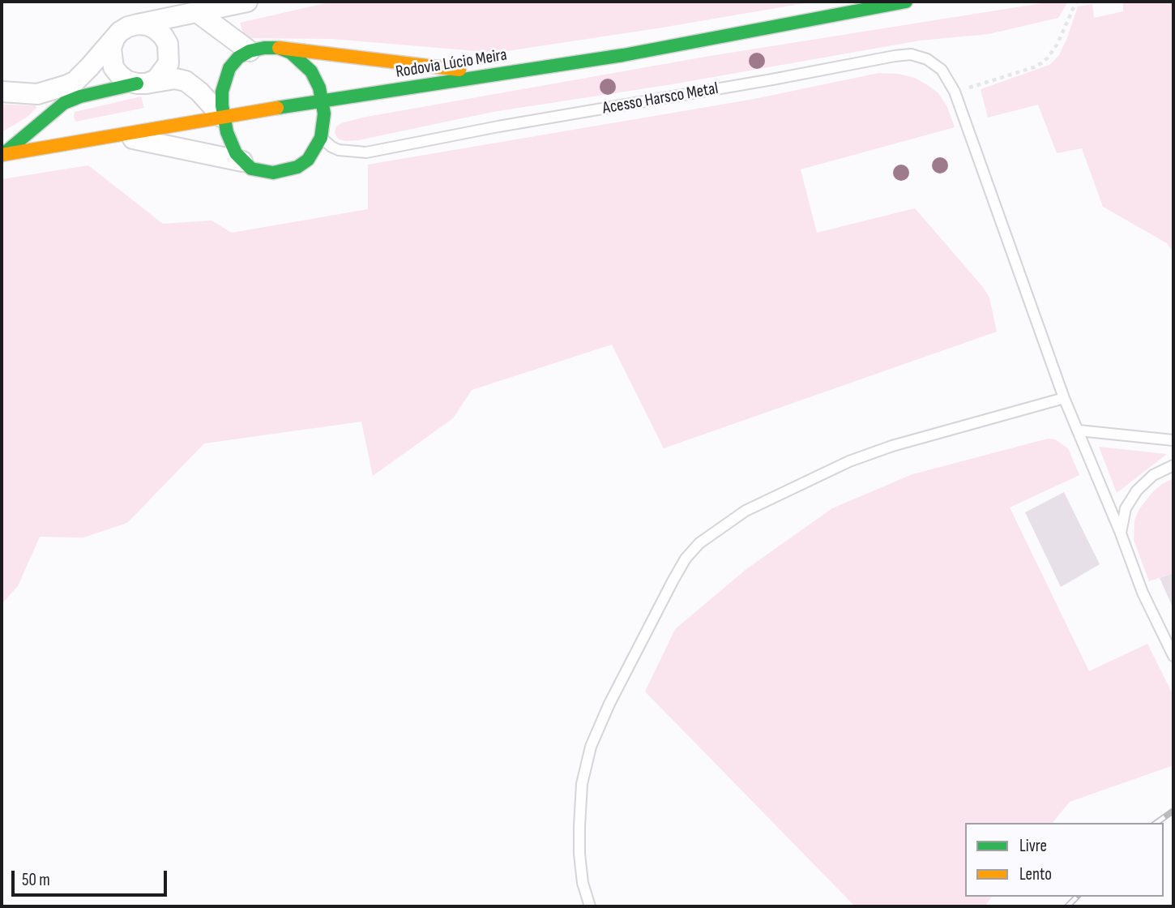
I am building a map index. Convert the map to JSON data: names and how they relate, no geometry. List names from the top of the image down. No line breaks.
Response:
{"streets":{"main road":["Rodovia Lúcio Meira"],"lane":["Acesso Harsco Metal"]},"legend":["Livre","Lento"],"scale_bar":"50 m"}
